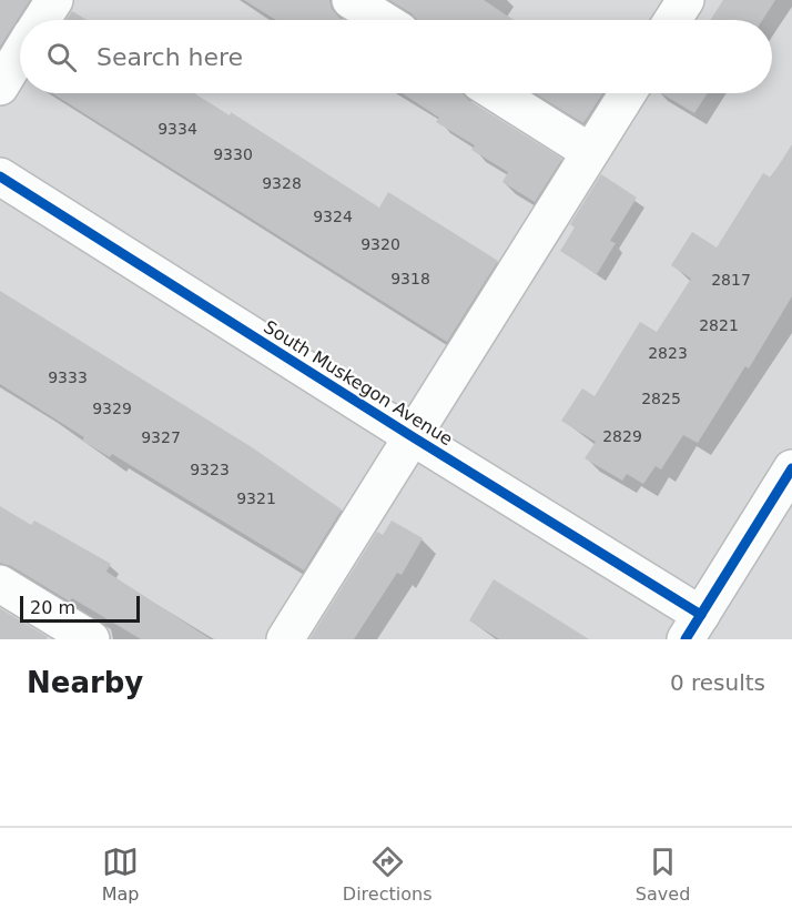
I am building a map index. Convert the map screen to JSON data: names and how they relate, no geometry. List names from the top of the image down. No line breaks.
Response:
{"streets":{"street":["South Muskegon Avenue"]},"house_numbers":["9334","9330","9328","9324","9320","9318","2817","2821","2823","9333","2825","9329","2829","9327","9323","9321"],"scale_bar":"20 m","page":{"search":"Search here","scale":"20 m","heading":["Nearby","0 results"],"nav":["Map","Directions","Saved"]}}
